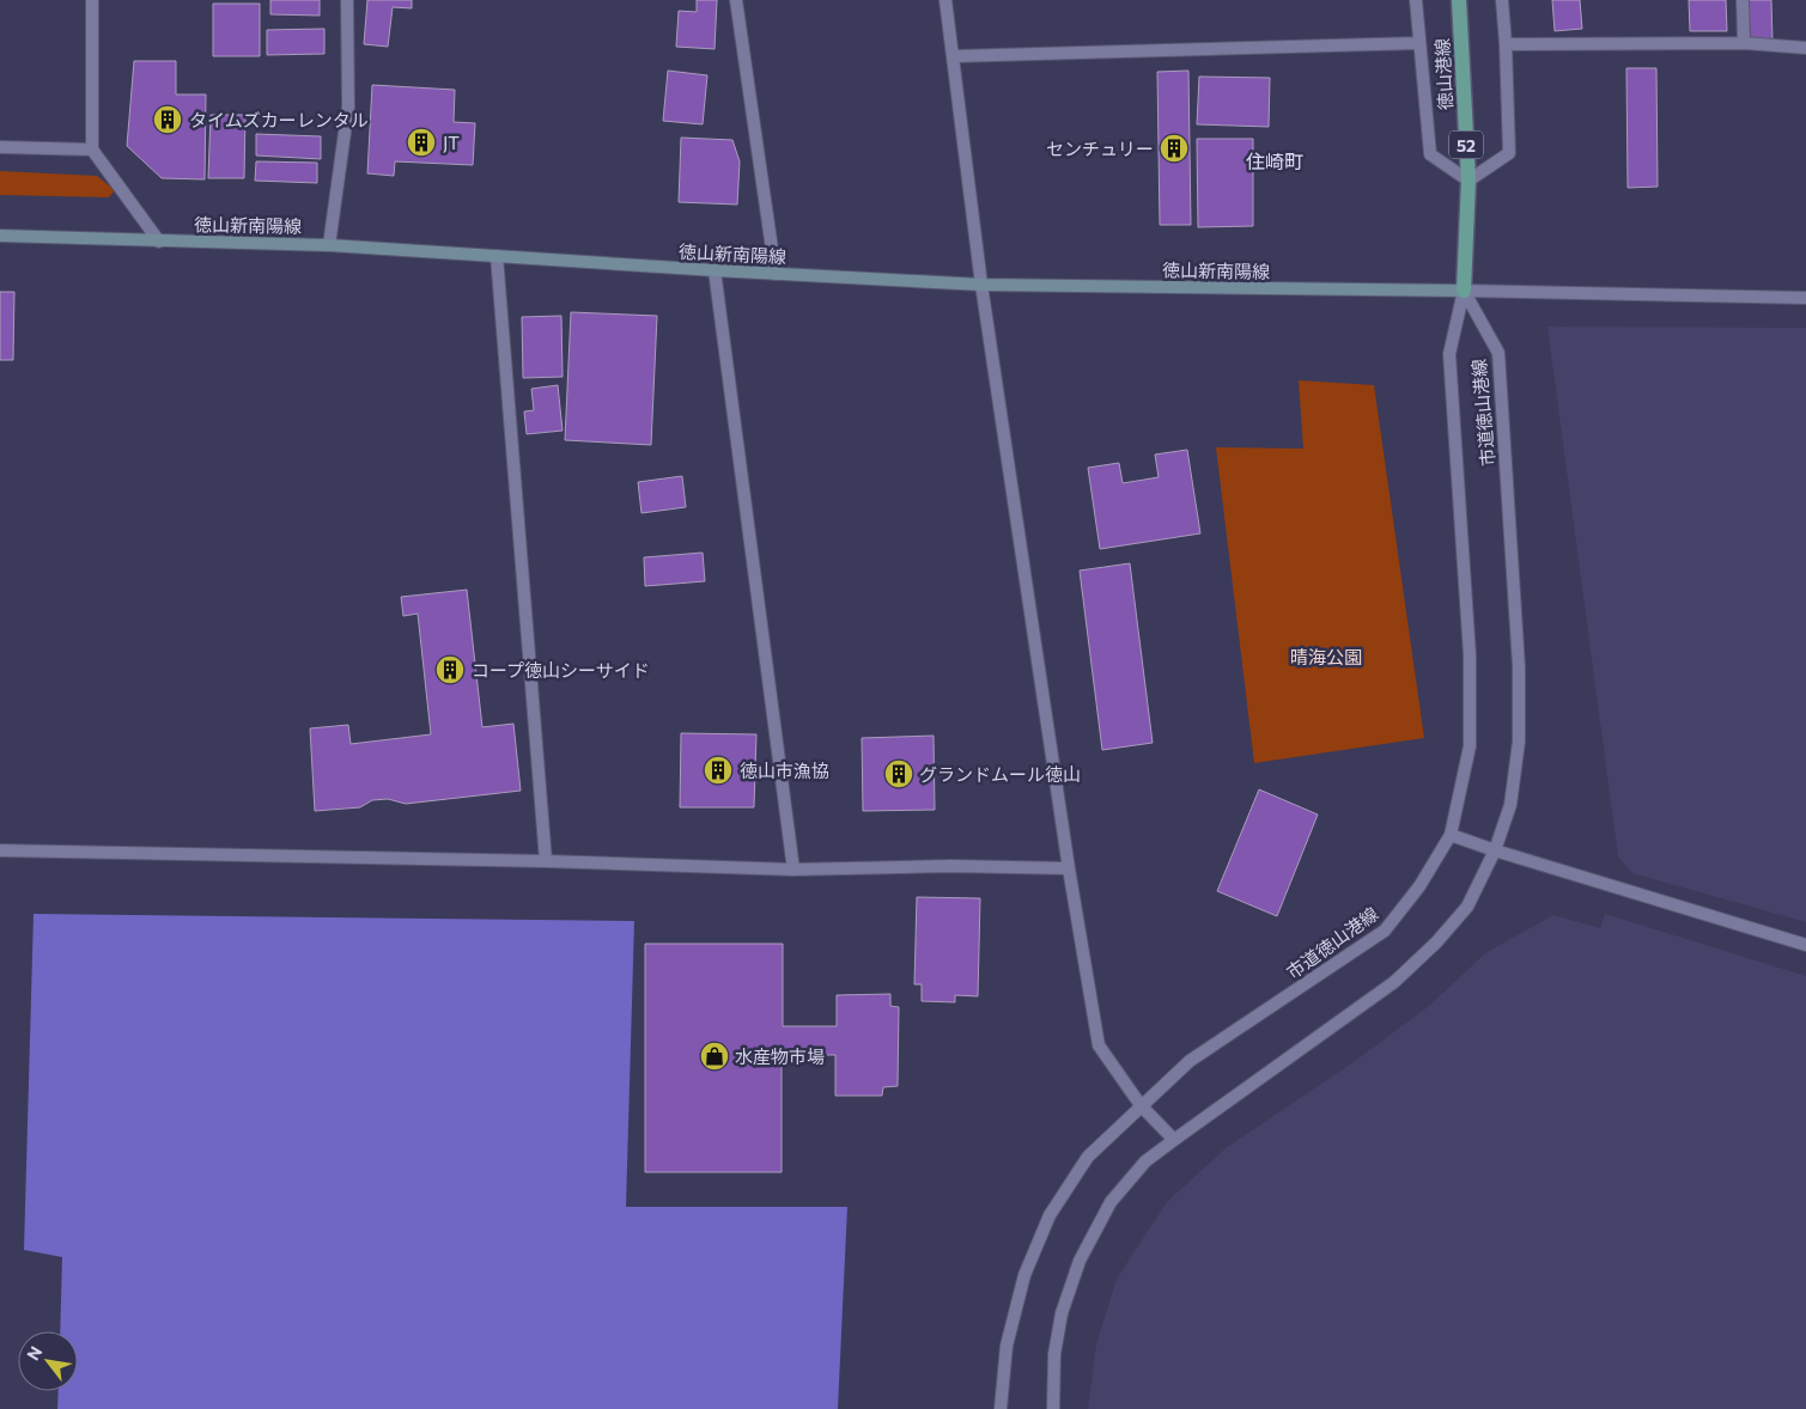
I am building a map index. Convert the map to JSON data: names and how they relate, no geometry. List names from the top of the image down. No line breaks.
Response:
{"streets":{"main road":["徳山港線","52","徳山新南陽線"],"street":["市道徳山港線"]},"crossings":[["徳山港線","徳山新南陽線"],["徳山港線","市道徳山港線"],["徳山新南陽線","市道徳山港線"]],"districts":["住崎町"],"parks":["晴海公園"],"places":{"building":["タイムズカーレンタル","JT","センチュリー","コープ徳山シーサイド","徳山市漁協","グランドムール徳山"],"shop":["水産物市場"]},"north":"top left"}
